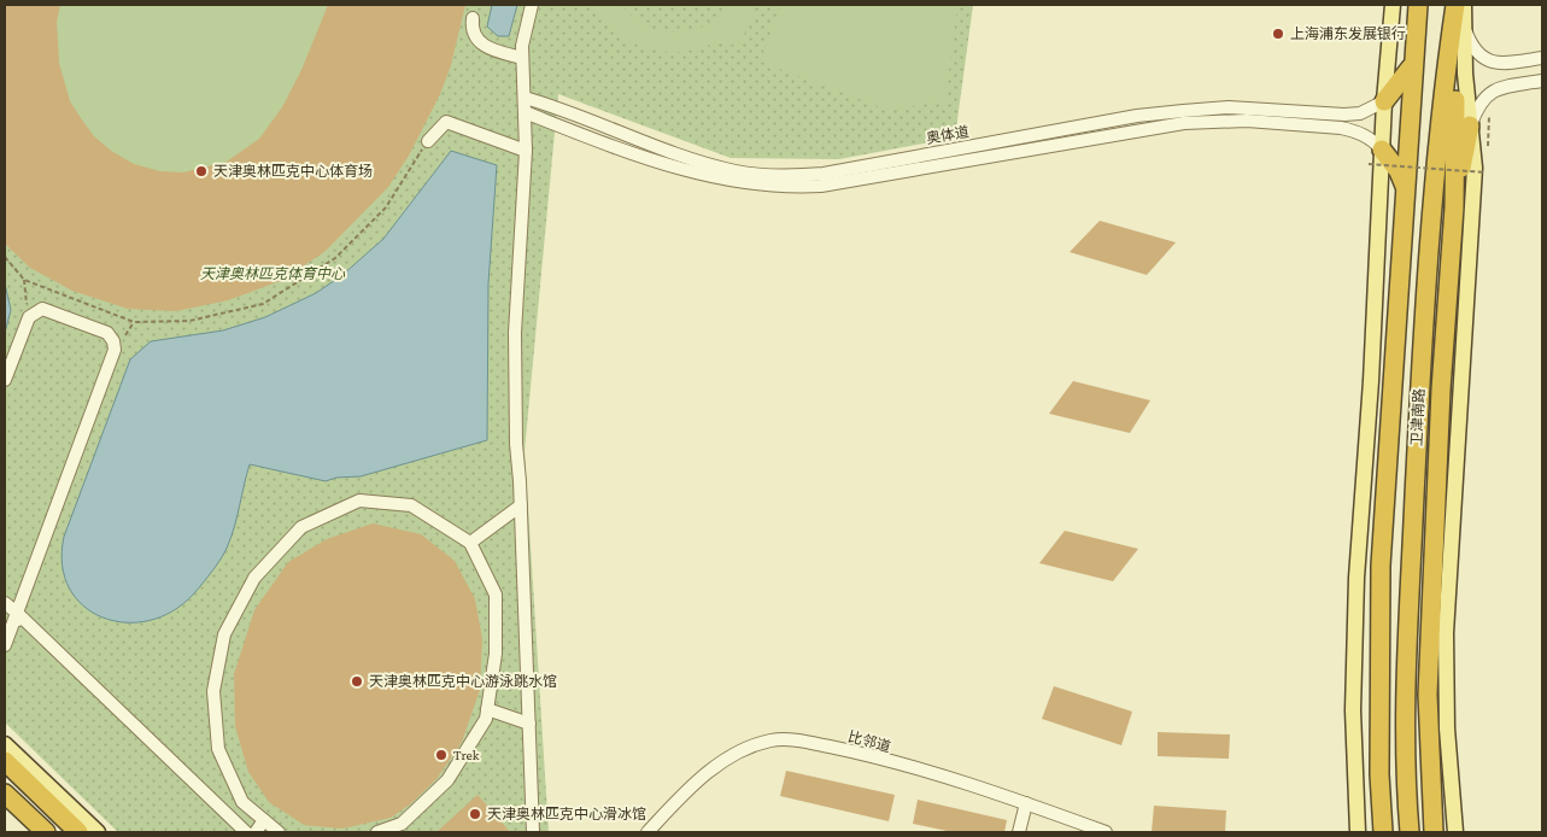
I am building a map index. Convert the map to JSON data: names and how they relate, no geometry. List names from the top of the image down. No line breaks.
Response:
{"streets":{"highway":["卫津南路"],"street":["奥体道","比邻道"]},"parks":["天津奥林匹克体育中心"],"places":["上海浦东发展银行","天津奥林匹克中心体育场","天津奥林匹克中心游泳跳水馆","Trek","天津奥林匹克中心滑冰馆"]}
